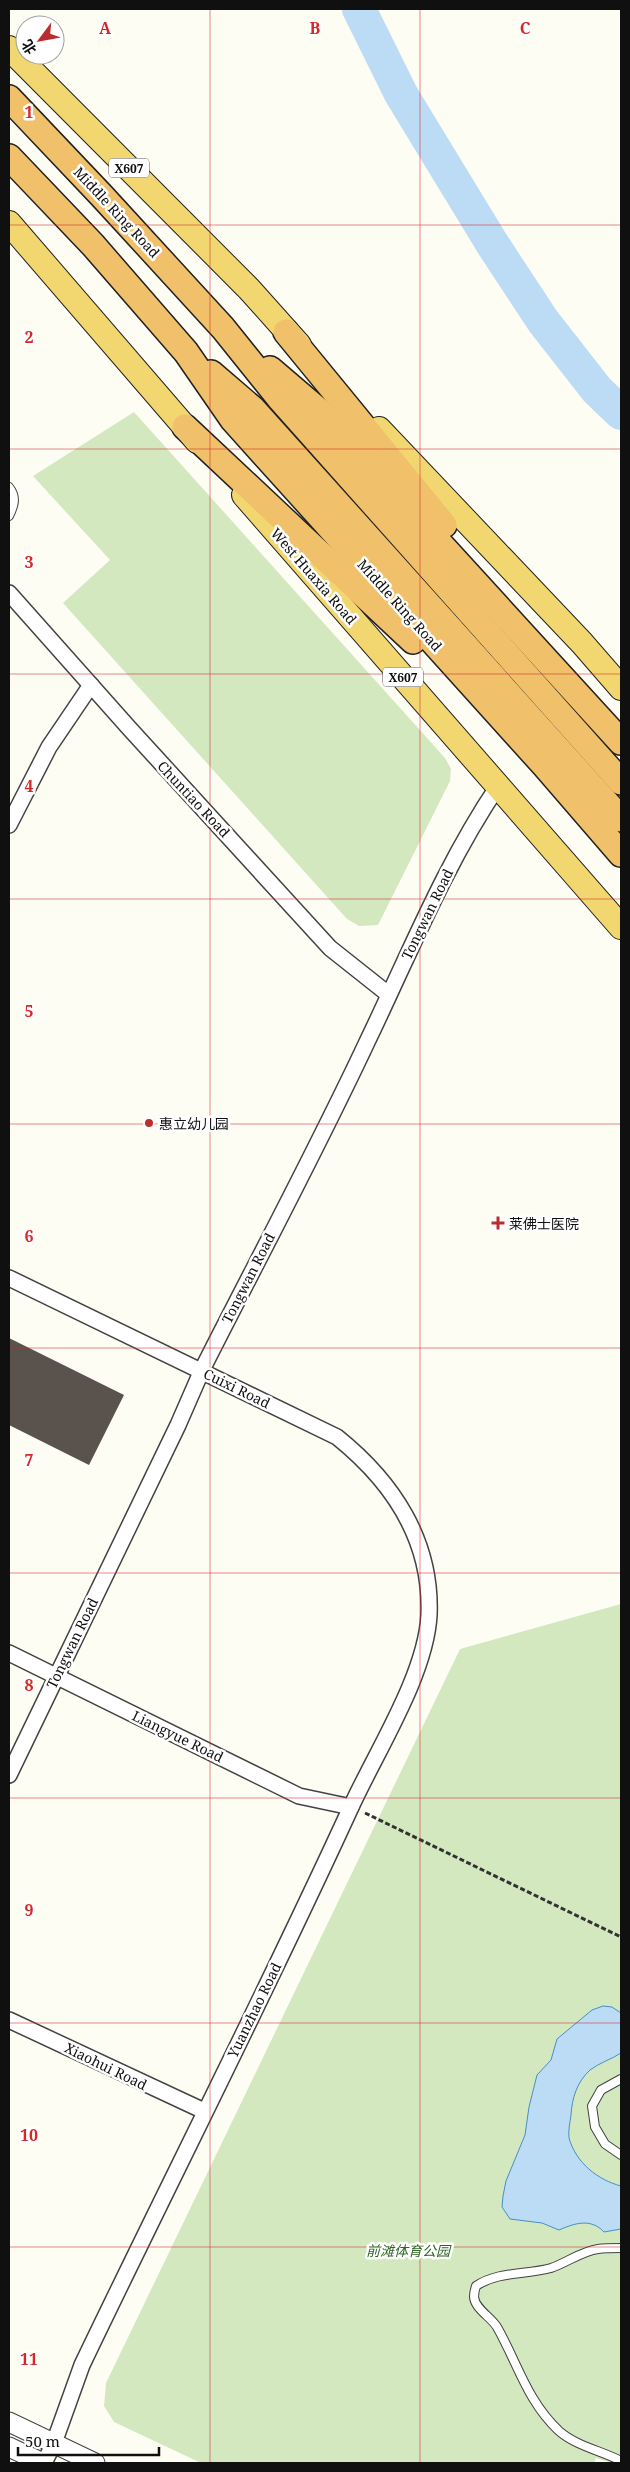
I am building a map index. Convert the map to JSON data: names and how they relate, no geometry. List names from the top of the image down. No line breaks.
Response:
{"streets":{"highway":["Middle Ring Road"],"main road":["X607","West Huaxia Road"],"street":["Chuntiao Road","Tongwan Road","Cuixi Road","Liangyue Road","Yuanzhao Road","Xiaohui Road"]},"crossings":[["West Huaxia Road","Tongwan Road"],["Chuntiao Road","Tongwan Road"],["Tongwan Road","Cuixi Road"],["Tongwan Road","Liangyue Road"],["Cuixi Road","Yuanzhao Road"],["Liangyue Road","Yuanzhao Road"],["Yuanzhao Road","Xiaohui Road"]],"parks":["前滩体育公园"],"places":{"other":["惠立幼儿园"],"health":["莱佛士医院"]},"scale_bar":"50 m","north":"bottom left","grid":{"columns":["A","B","C"],"rows":["1","2","3","4","5","6","7","8","9","10","11"]}}
